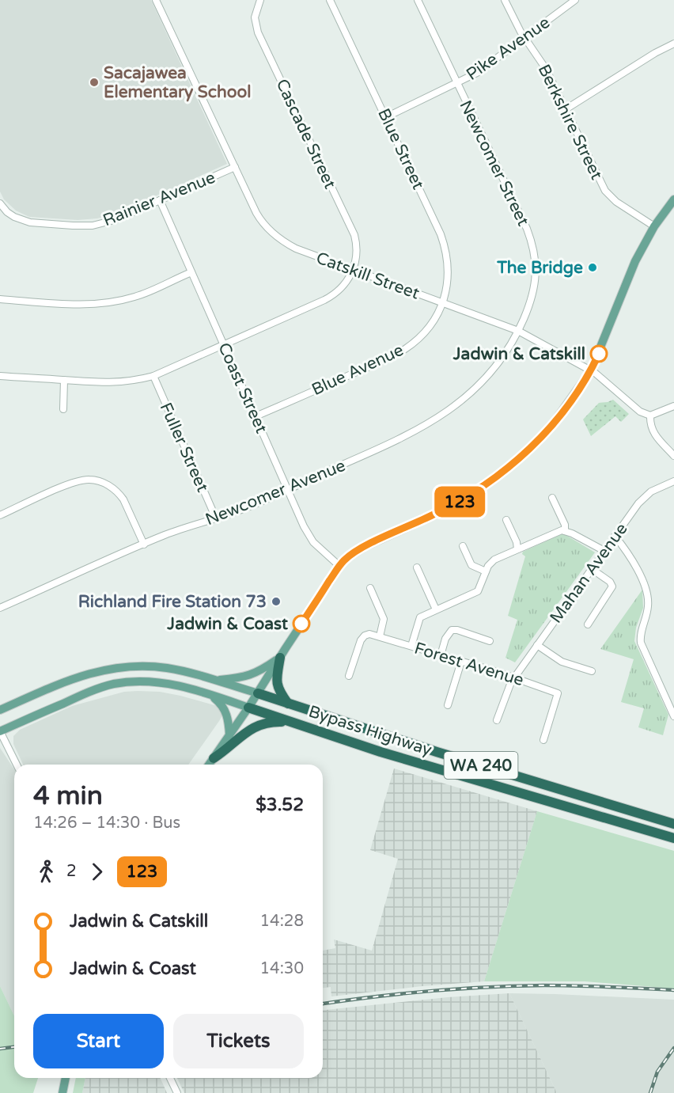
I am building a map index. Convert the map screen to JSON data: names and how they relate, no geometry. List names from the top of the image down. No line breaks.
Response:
{"streets":{"highway":["Bypass Highway","WA 240"],"street":["Pike Avenue","Berkshire Street","Cascade Street","Blue Street","Newcomer Street","Rainier Avenue","Catskill Street","Blue Avenue","Coast Street","Fuller Street","Newcomer Avenue","Mahan Avenue","Forest Avenue"]},"crossings":[["Pike Avenue","Berkshire Street"],["Pike Avenue","Blue Street"],["Pike Avenue","Newcomer Street"],["Cascade Street","Catskill Street"],["Blue Street","Catskill Street"],["Blue Street","Blue Avenue"],["Newcomer Street","Catskill Street"],["Newcomer Street","Newcomer Avenue"],["Rainier Avenue","Catskill Street"],["Rainier Avenue","Coast Street"],["Catskill Street","Blue Avenue"],["Catskill Street","Newcomer Avenue"],["Blue Avenue","Coast Street"],["Coast Street","Newcomer Avenue"],["Fuller Street","Newcomer Avenue"],["Mahan Avenue","Forest Avenue"],["Bypass Highway","WA 240"]],"places":["Sacajawea Elementary School","The Bridge","Jadwin & Catskill","Richland Fire Station 73","Jadwin & Coast"],"lines":["bus line 123"],"page":{"on_map":"123","heading":["4 min","14:26 – 14:30 · Bus","$3.52"],"legs":["2","123"],"list":[{"name":"Jadwin & Catskill","value":"14:28"},{"name":"Jadwin & Coast","value":"14:30"}],"buttons":["Start","Tickets"]}}
